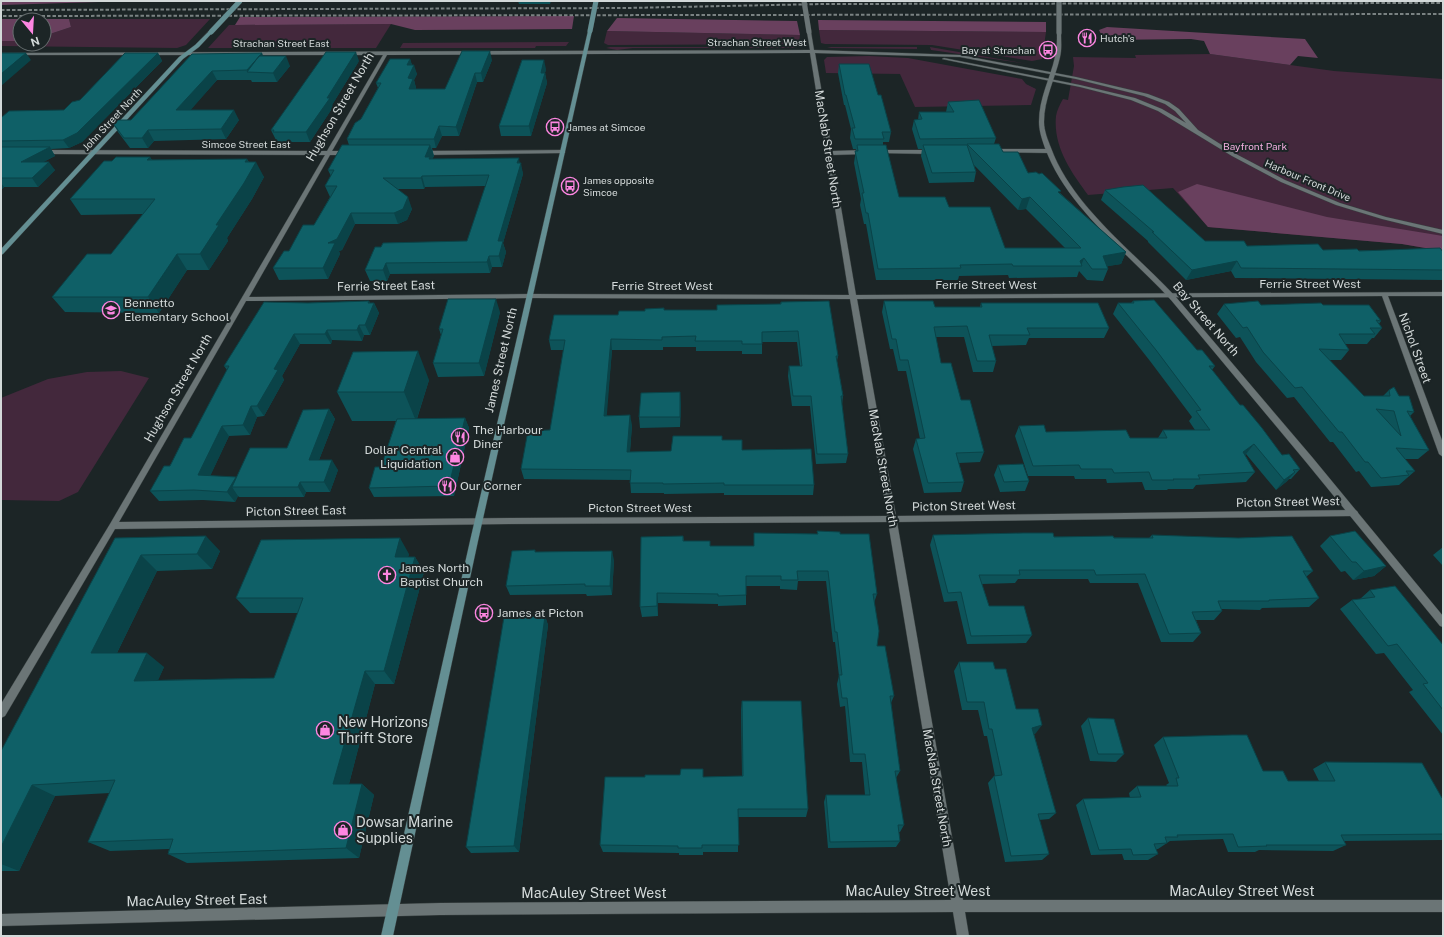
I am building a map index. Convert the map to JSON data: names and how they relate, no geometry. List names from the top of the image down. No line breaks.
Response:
{"streets":{"main road":["John Street North","James Street North"],"street":["Strachan Street West","Strachan Street East","Hughson Street North","Simcoe Street East","MacNab Street North","Harbour Front Drive","Ferrie Street West","Ferrie Street East","Bay Street North","Nichol Street","Picton Street West","Picton Street East","MacAuley Street West","MacAuley Street East"]},"crossings":[["Strachan Street West","Strachan Street East"],["Strachan Street West","MacNab Street North"],["Strachan Street West","Harbour Front Drive"],["Strachan Street West","Bay Street North"],["Strachan Street West","James Street North"],["Strachan Street East","Hughson Street North"],["Strachan Street East","John Street North"],["Strachan Street East","James Street North"],["Hughson Street North","Simcoe Street East"],["Hughson Street North","Ferrie Street East"],["Hughson Street North","Picton Street East"],["John Street North","Simcoe Street East"],["MacNab Street North","Ferrie Street West"],["MacNab Street North","Picton Street West"],["MacNab Street North","MacAuley Street West"],["Harbour Front Drive","Bay Street North"],["Ferrie Street West","Ferrie Street East"],["Ferrie Street West","Bay Street North"],["Ferrie Street West","Nichol Street"],["Ferrie Street West","James Street North"],["Ferrie Street East","James Street North"],["Bay Street North","Picton Street West"],["James Street North","Picton Street West"],["James Street North","Picton Street East"],["James Street North","MacAuley Street West"],["James Street North","MacAuley Street East"],["Picton Street West","Picton Street East"],["MacAuley Street West","MacAuley Street East"]],"parks":["Bayfront Park"],"places":{"restaurant":["Hutch's","The Harbour Diner","Our Corner"],"bus stop":["Bay at Strachan","James at Simcoe","James opposite Simcoe","James at Picton"],"school or university":["Bennetto Elementary School"],"shop":["Dollar Central Liquidation","New Horizons Thrift Store","Dowsar Marine Supplies"],"church":["James North Baptist Church"]},"north":"bottom"}
